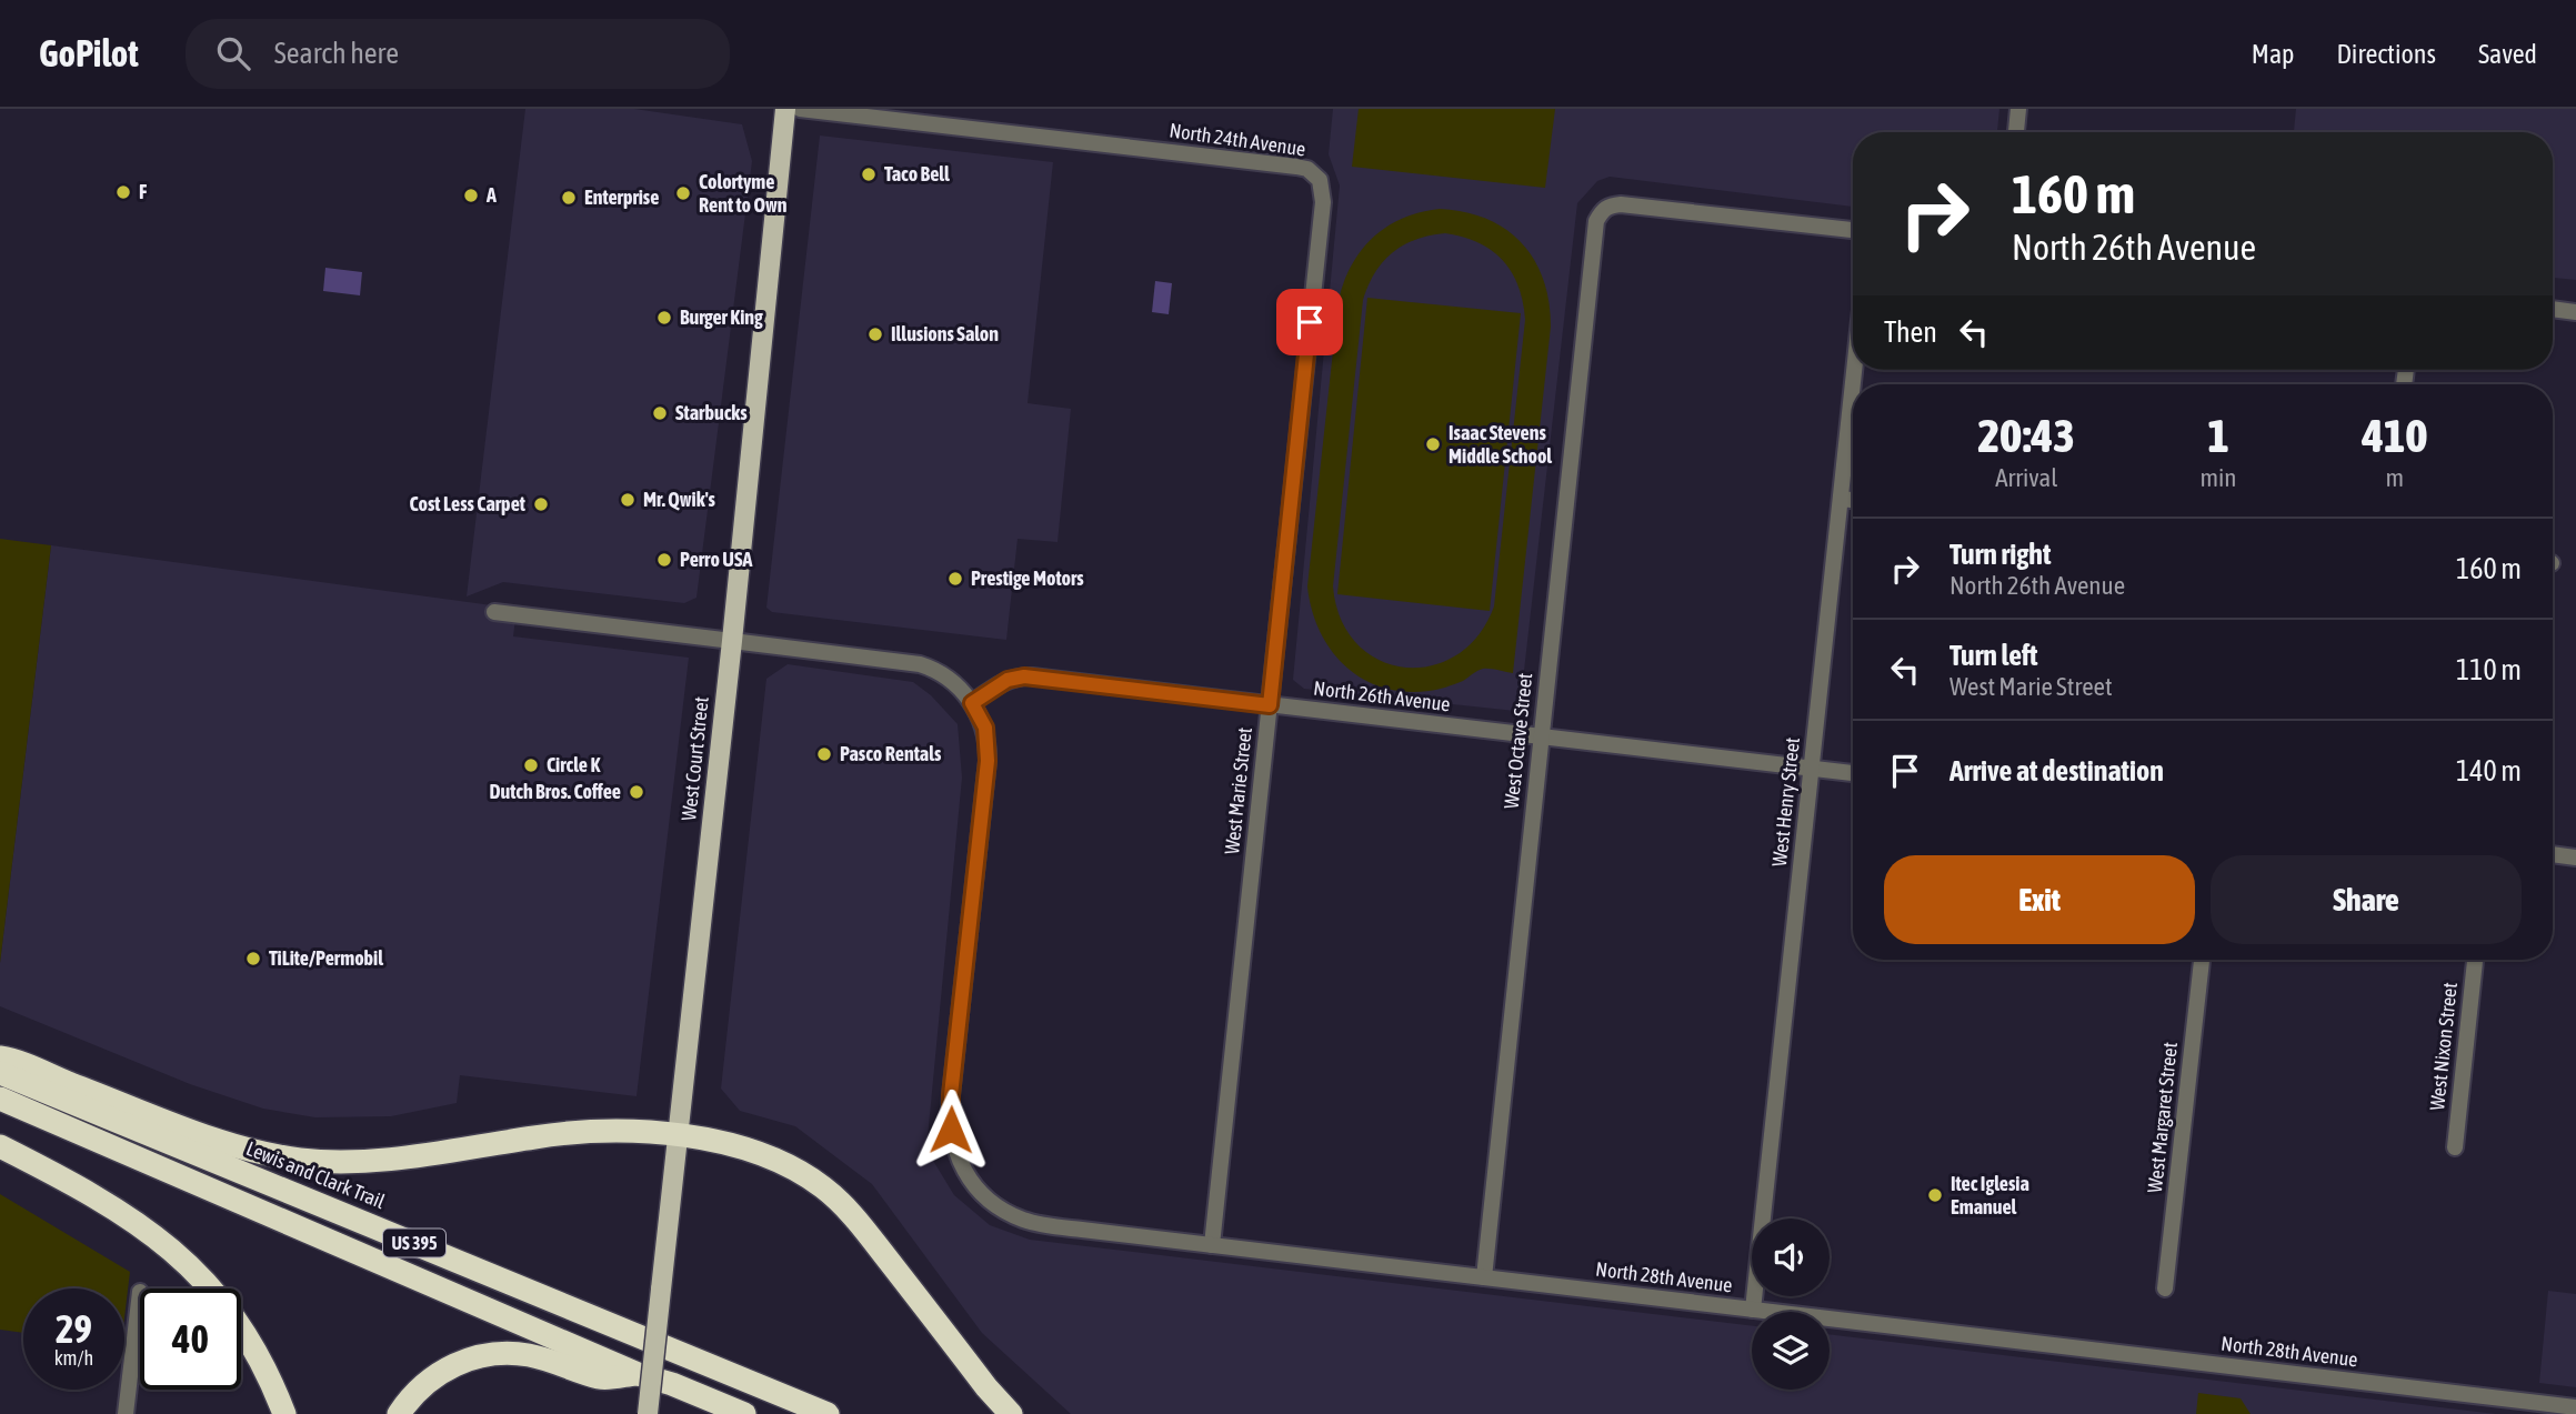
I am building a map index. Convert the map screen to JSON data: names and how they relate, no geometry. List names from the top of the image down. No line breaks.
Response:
{"streets":{"highway":["Lewis and Clark Trail","US 395"],"main road":["West Court Street"],"street":["North 24th Avenue","North 26th Avenue","West Octave Street","West Marie Street","West Henry Street","West Nixon Street","West Margaret Street","North 28th Avenue"]},"crossings":[["North 24th Avenue","West Marie Street"],["North 26th Avenue","West Octave Street"],["North 26th Avenue","West Marie Street"],["North 26th Avenue","West Henry Street"],["North 26th Avenue","North 28th Avenue"],["West Octave Street","North 28th Avenue"],["West Marie Street","North 28th Avenue"],["West Henry Street","North 28th Avenue"]],"places":["Taco Bell","F","Colortyme Rent to Own","A","Enterprise","Burger King","Illusions Salon","Starbucks","Isaac Stevens Middle School","Mr. Qwik's","Cost Less Carpet","Perro USA","Prestige Motors","Pasco Rentals","Circle K","Dutch Bros. Coffee","TiLite/Permobil","Itec Iglesia Emanuel"],"page":{"header":"GoPilot","search":"Search here","nav":["Map","Directions","Saved"],"turn":["160 m","North 26th Avenue"],"then":"Then","eta":["20:43","Arrival","1","min","410","m"],"list":[{"name":"Turn right","note":"North 26th Avenue","value":"160 m"},{"name":"Turn left","note":"West Marie Street","value":"110 m"},{"name":"Arrive at destination","value":"140 m"}],"buttons":["Exit","Share"],"speed":"29 km/h","limit":"40"}}
